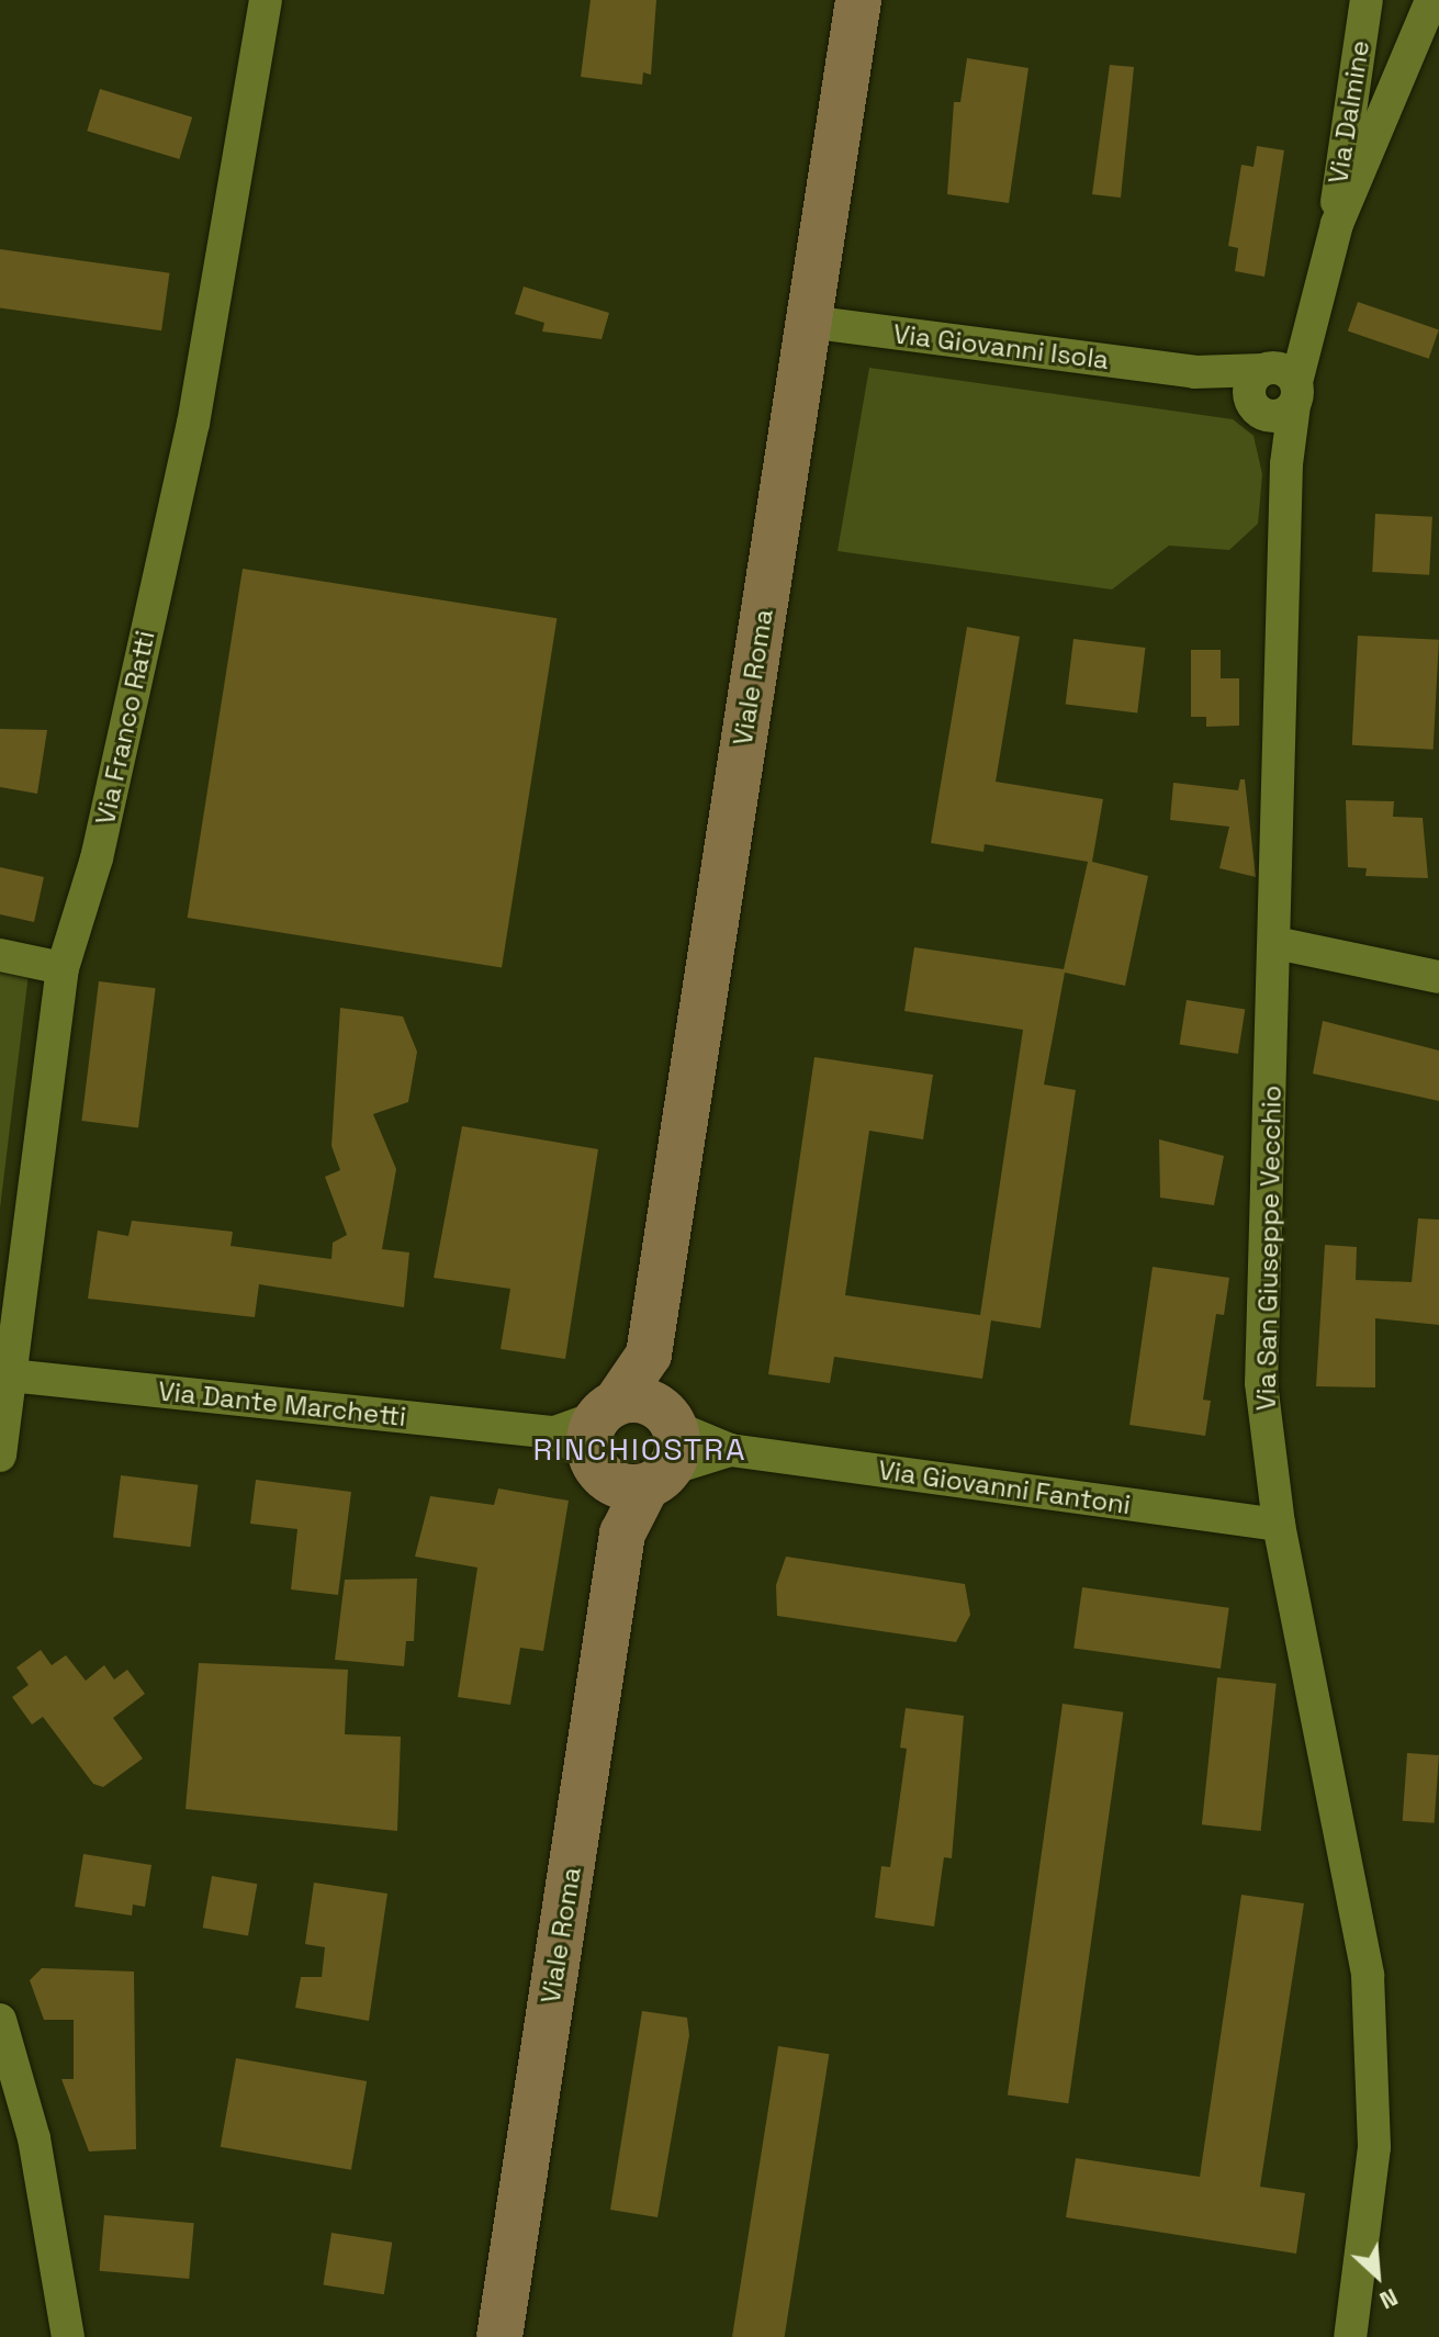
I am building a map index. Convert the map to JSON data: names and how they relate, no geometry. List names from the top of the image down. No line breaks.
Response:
{"streets":{"main road":["Viale Roma"],"street":["Via Dalmine","Via Giovanni Isola","Via Franco Ratti","Via San Giuseppe Vecchio","Via Dante Marchetti","Via Giovanni Fantoni"]},"crossings":[["Via Giovanni Isola","Viale Roma"],["Via Giovanni Isola","Via San Giuseppe Vecchio"],["Viale Roma","Via Dante Marchetti"],["Viale Roma","Via Giovanni Fantoni"],["Via Franco Ratti","Via Dante Marchetti"],["Via San Giuseppe Vecchio","Via Giovanni Fantoni"],["Via Dante Marchetti","Via Giovanni Fantoni"]],"districts":["RINCHIOSTRA"],"north":"bottom right"}
